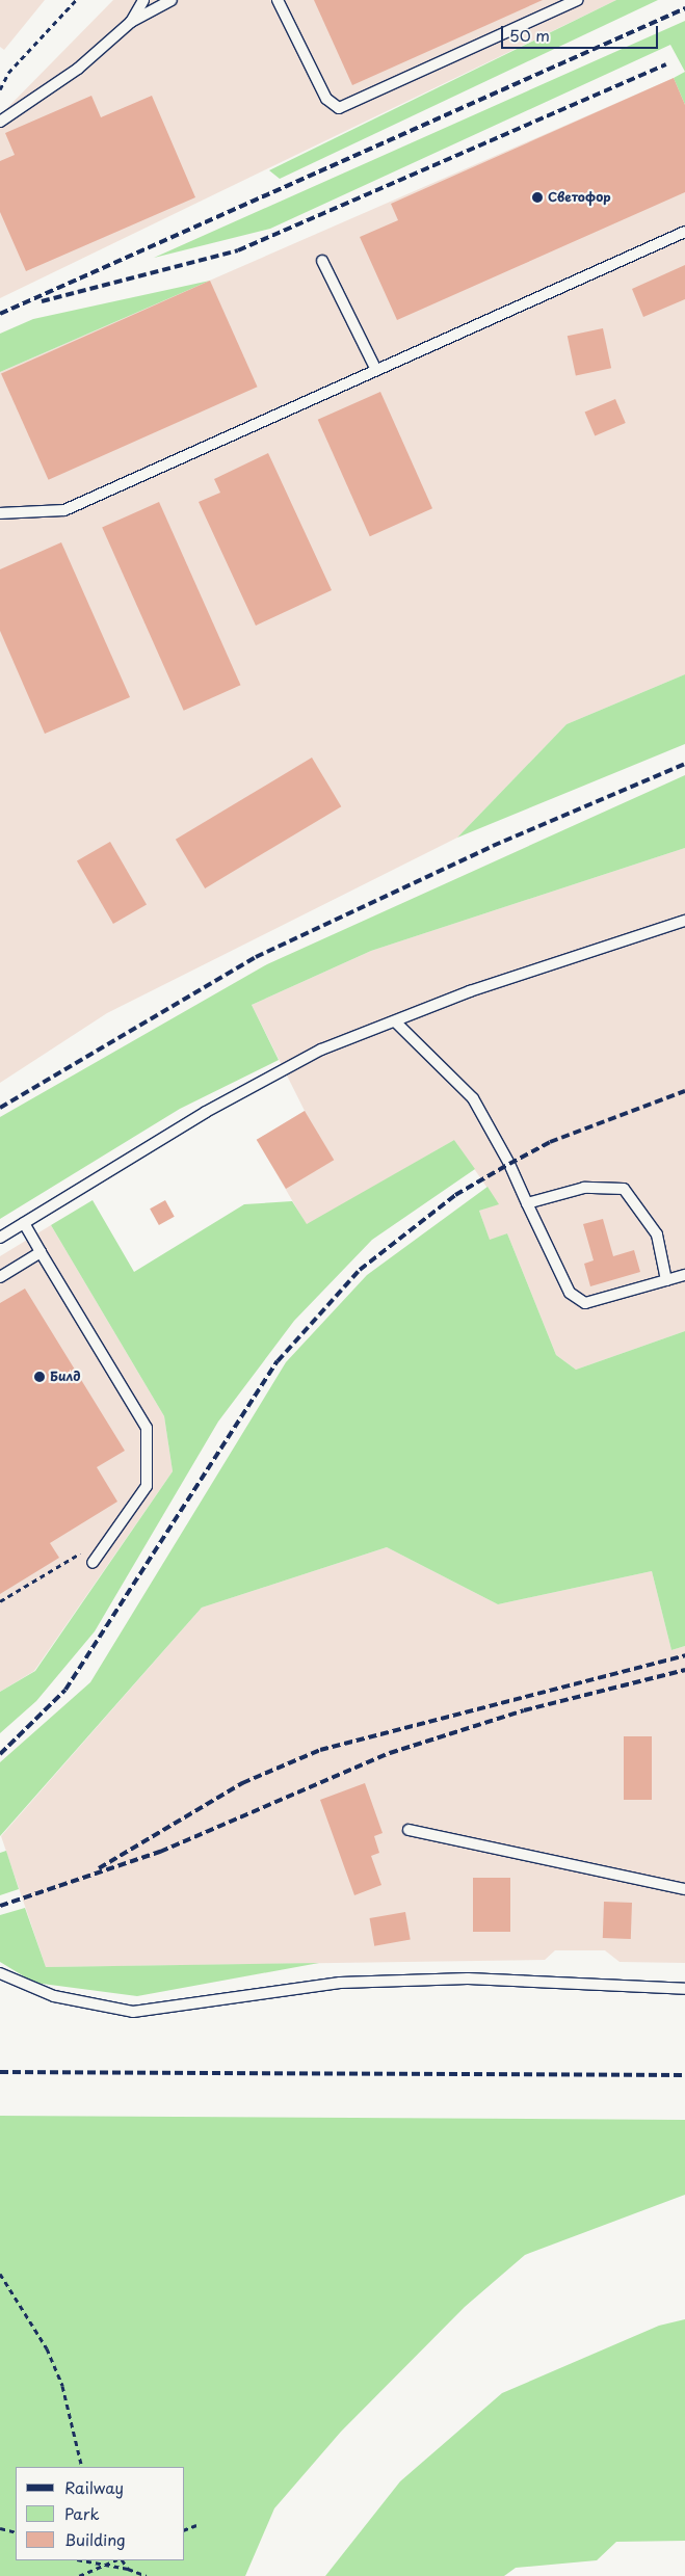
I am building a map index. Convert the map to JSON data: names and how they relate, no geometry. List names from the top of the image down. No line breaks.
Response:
{"places":["Светофор","Билд"],"legend":["Railway","Park","Building"],"scale_bar":"50 m"}
